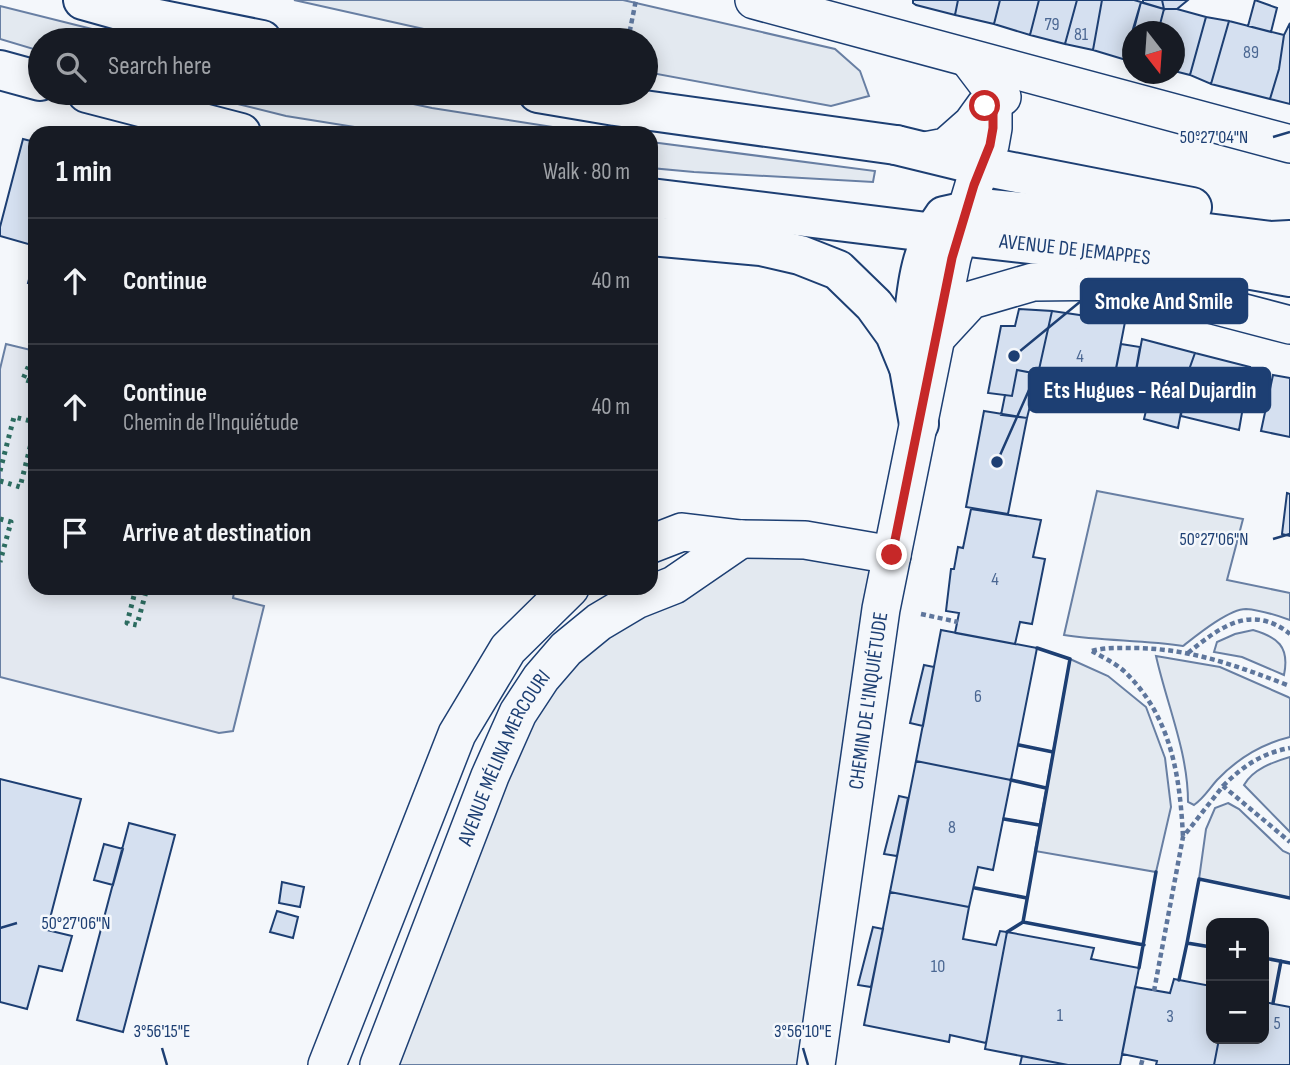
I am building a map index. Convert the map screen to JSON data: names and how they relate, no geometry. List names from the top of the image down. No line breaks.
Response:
{"streets":{"main road":["AVENUE DE JEMAPPES"],"street":["CHEMIN DE L'INQUIÉTUDE","AVENUE MÉLINA MERCOURI"]},"crossings":[["AVENUE DE JEMAPPES","CHEMIN DE L'INQUIÉTUDE"]],"places":["Smoke And Smile","Ets Hugues - Réal Dujardin"],"house_numbers":["79","81","89","4","4","6","8","10","1","3","5"],"north":"bottom","page":{"search":"Search here","heading":["1 min","Walk · 80 m"],"list":[["Continue","40 m"],["Continue","Chemin de l'Inquiétude","40 m"],"Arrive at destination"],"map_buttons":["+","−"]},"coordinates":["50°27'04\"N","50°27'06\"N","3°56'15\"E","3°56'10\"E"]}
